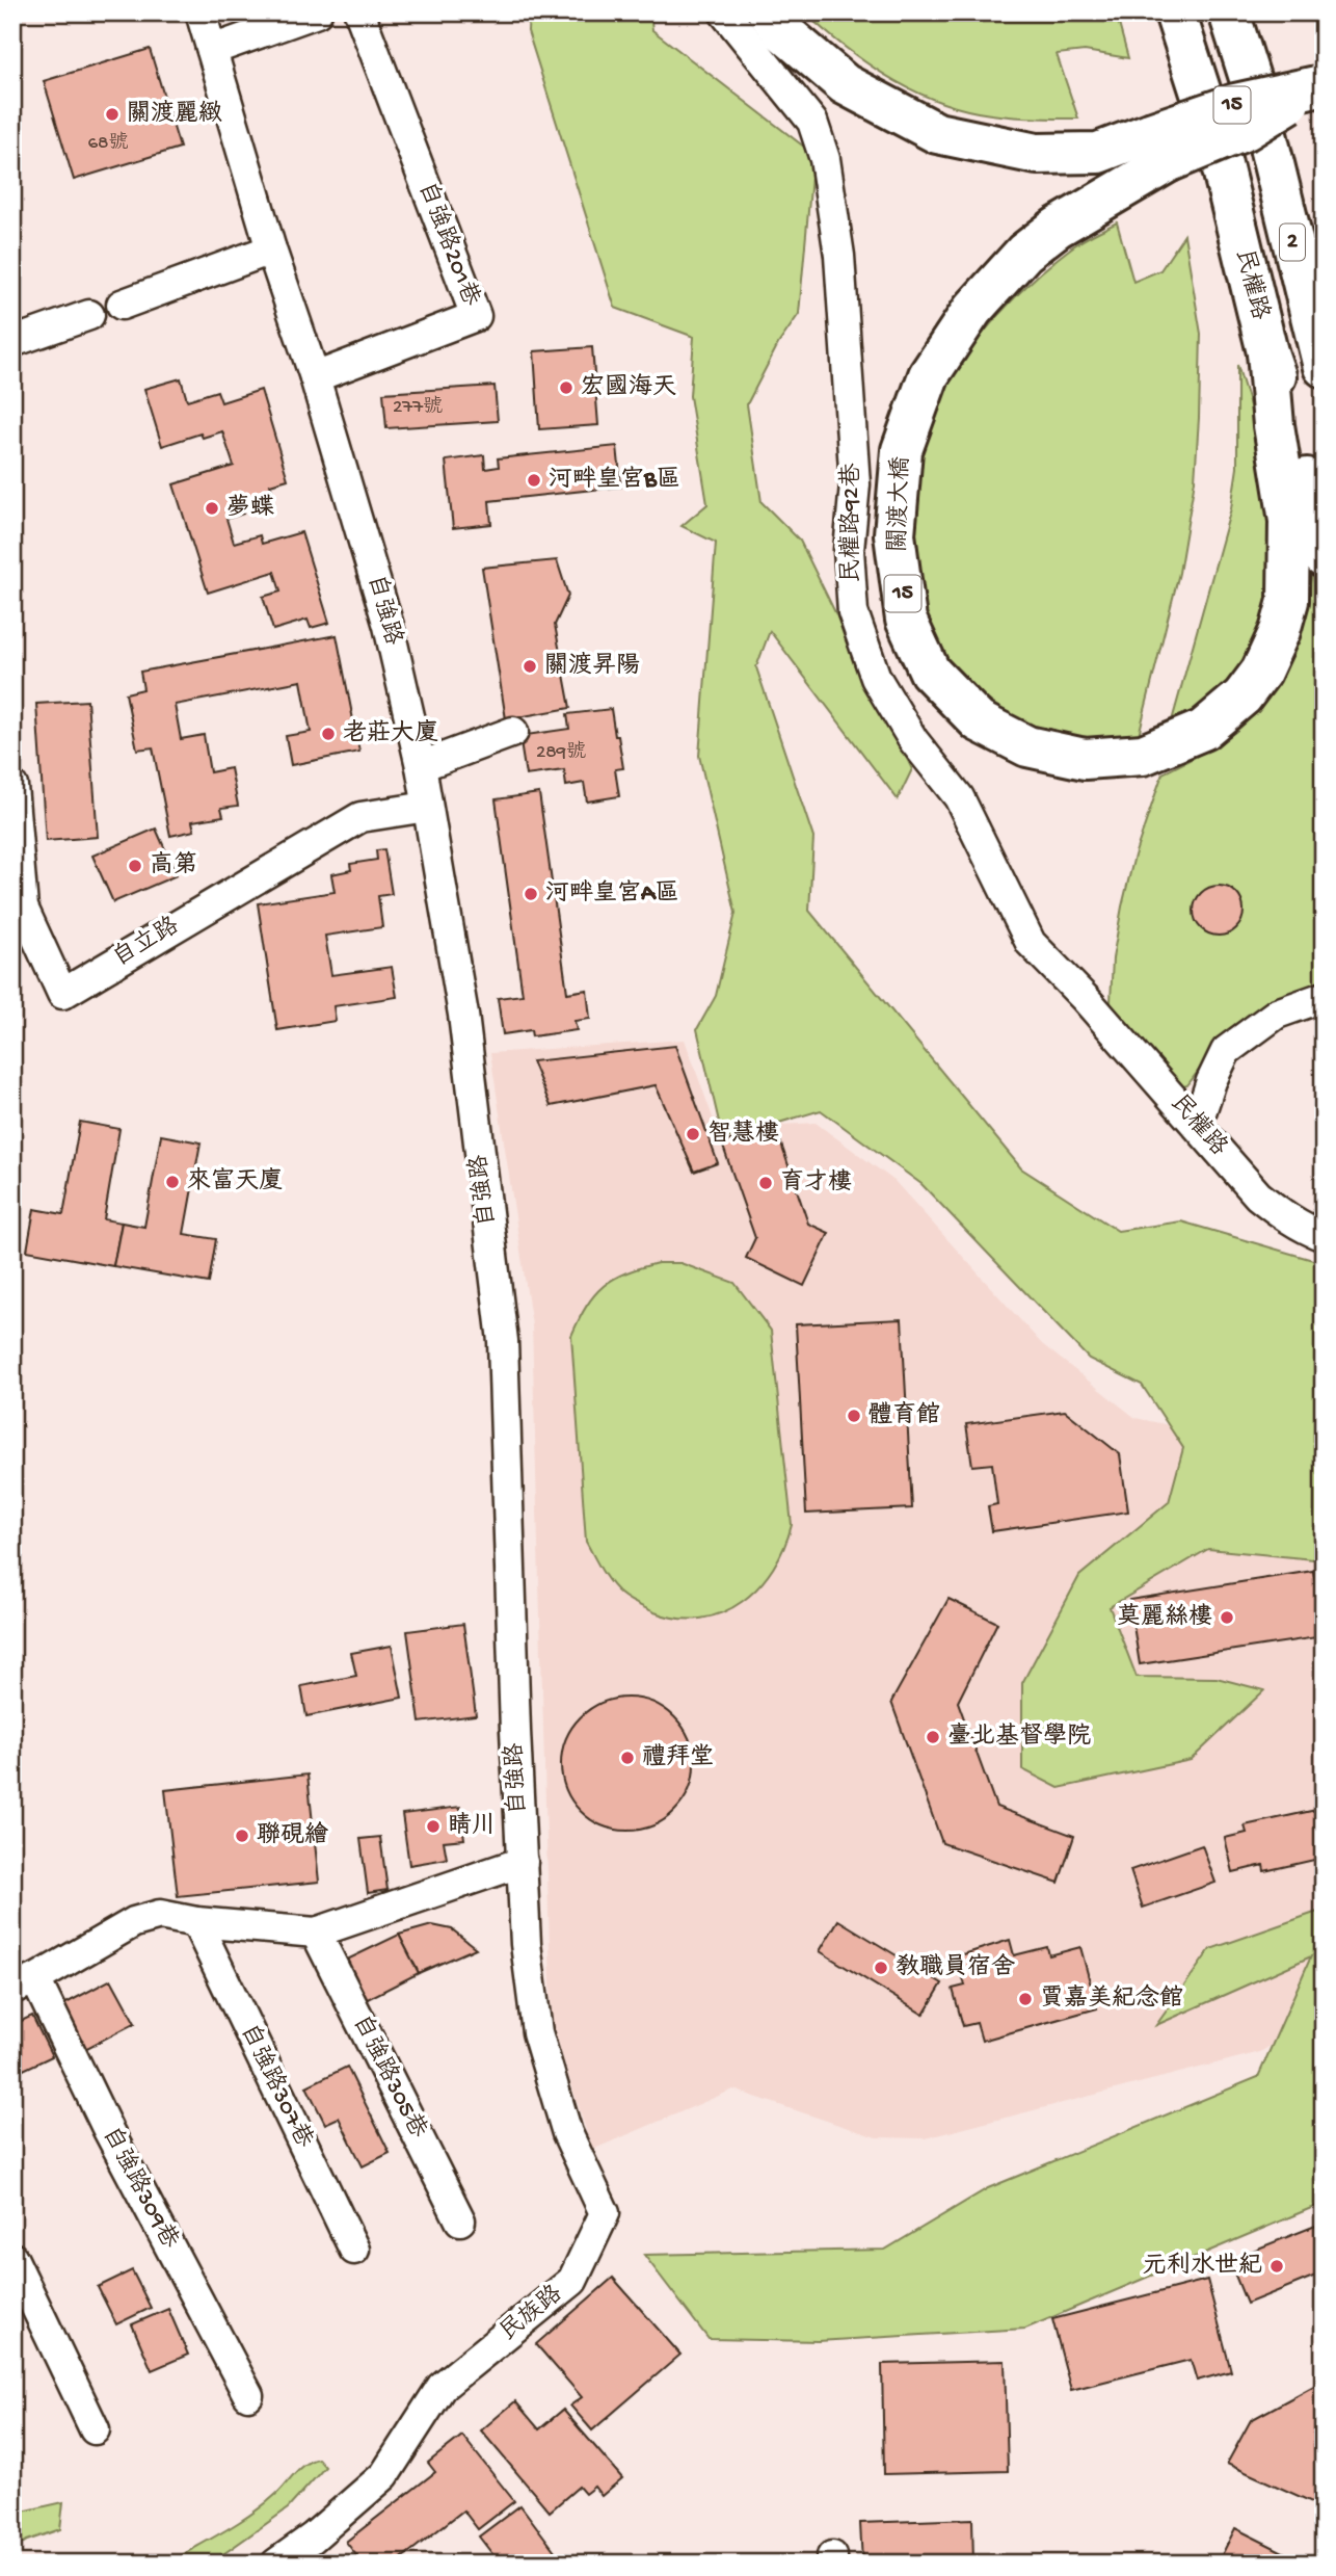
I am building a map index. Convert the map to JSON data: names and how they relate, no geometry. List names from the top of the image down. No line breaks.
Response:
{"streets":{"main road":["15","2","民權路","關渡大橋"],"street":["自強路201巷","民權路92巷","自強路","自立路","自強路305巷","自強路307巷","自強路309巷","民族路"]},"crossings":[["自強路201巷","自強路"],["民權路","關渡大橋"],["民權路","民權路92巷"],["自強路","自立路"],["自強路","民族路"]],"places":["關渡麗緻","宏國海天","河畔皇宮B區","夢蝶","關渡昇陽","老莊大廈","高第","河畔皇宮A區","智慧樓","來富天廈","育才樓","體育館","莫麗絲樓","臺北基督學院","禮拜堂","睛川","聯硯繪","教職員宿舍","賈嘉美紀念館","元利水世紀"],"house_numbers":["68號","277號","289號"]}
